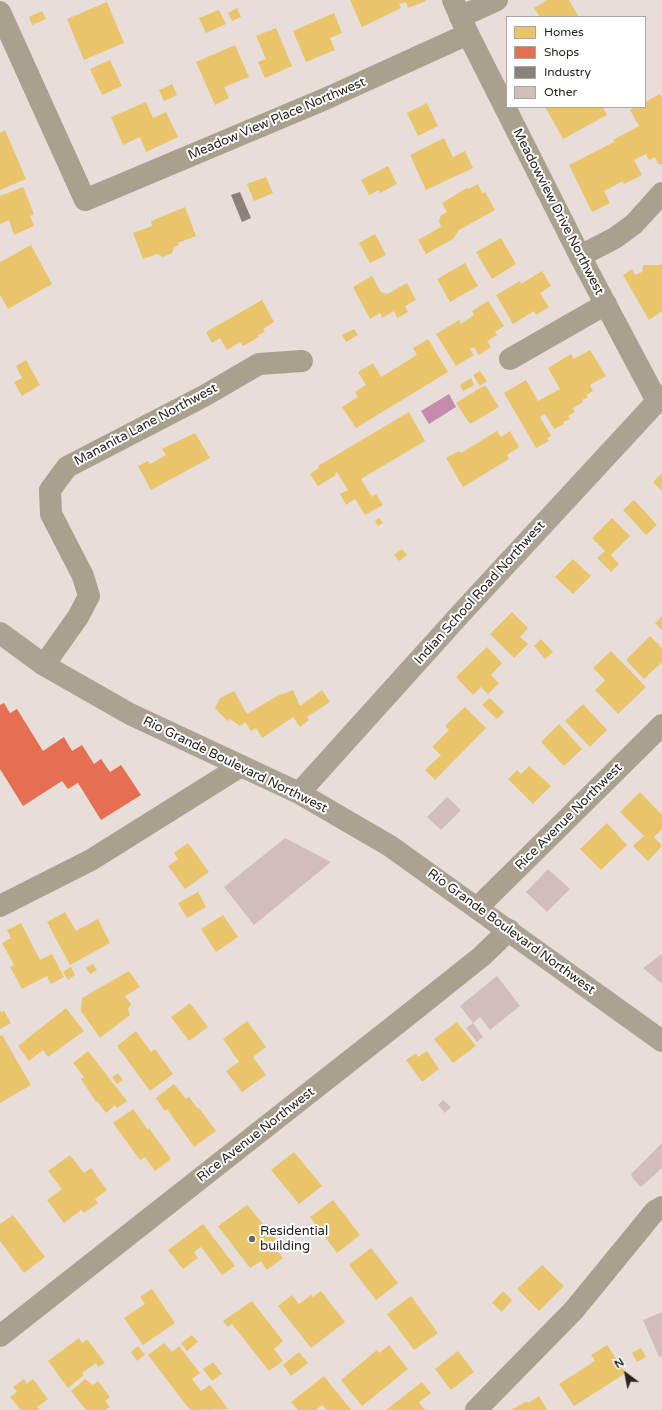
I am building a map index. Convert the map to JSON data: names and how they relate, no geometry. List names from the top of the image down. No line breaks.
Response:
{"streets":{"main road":["Indian School Road Northwest","Rio Grande Boulevard Northwest"],"street":["Meadow View Place Northwest","Meadowview Drive Northwest","Mananita Lane Northwest","Rice Avenue Northwest"]},"crossings":[["Meadow View Place Northwest","Meadowview Drive Northwest"],["Meadowview Drive Northwest","Indian School Road Northwest"],["Mananita Lane Northwest","Rio Grande Boulevard Northwest"],["Indian School Road Northwest","Rio Grande Boulevard Northwest"],["Rio Grande Boulevard Northwest","Rice Avenue Northwest"]],"places":["Residential building"],"legend":["Homes","Shops","Industry","Other"],"north":"top left"}
